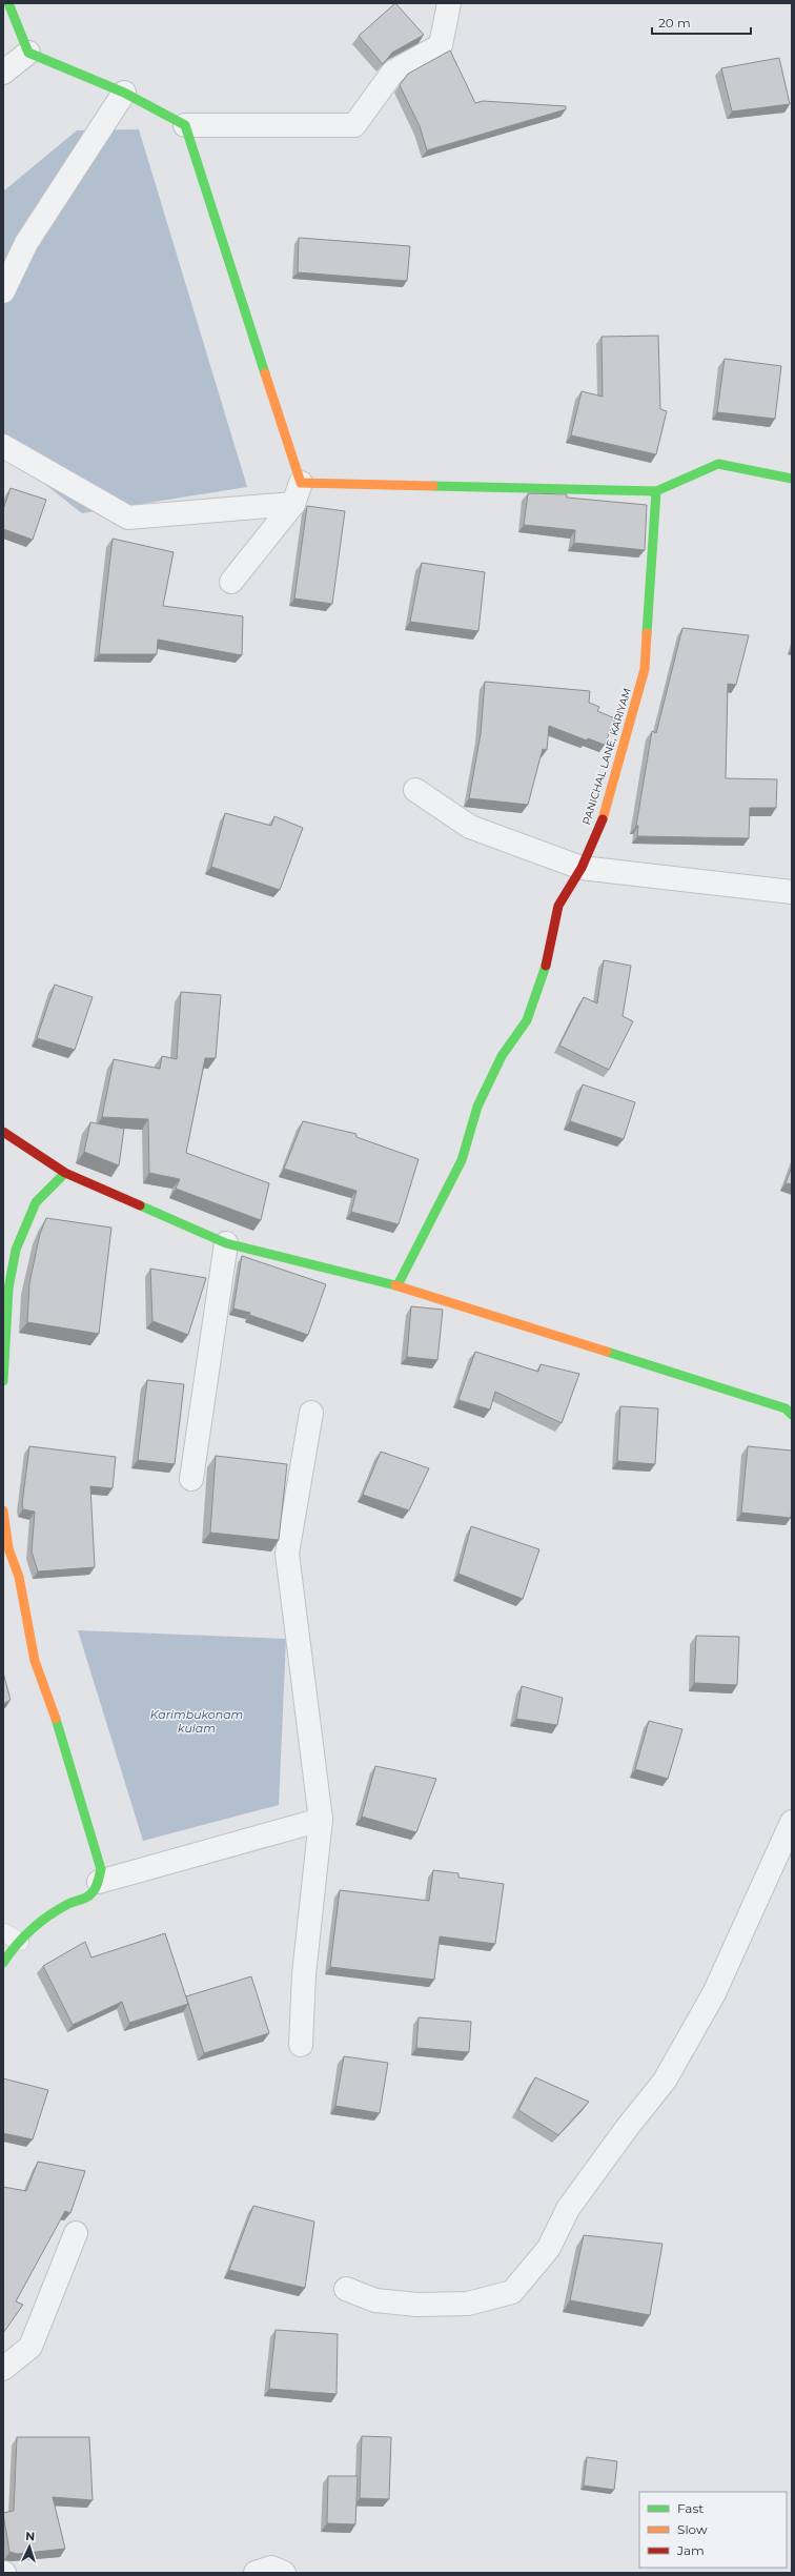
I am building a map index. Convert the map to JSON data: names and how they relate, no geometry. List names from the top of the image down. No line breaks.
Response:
{"streets":{"street":["PANICHAL LANE, KARIYAM"]},"water":["Karimbukonam kulam"],"legend":["Fast","Slow","Jam"],"scale_bar":"20 m","north":"top"}
